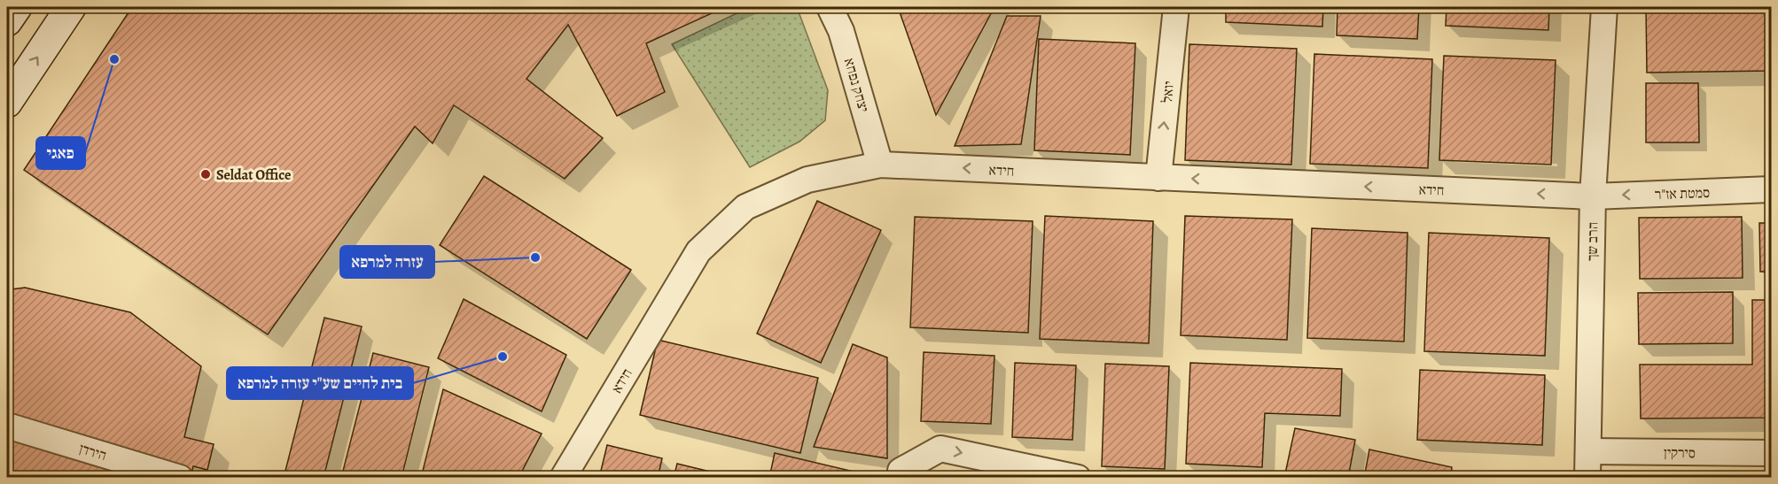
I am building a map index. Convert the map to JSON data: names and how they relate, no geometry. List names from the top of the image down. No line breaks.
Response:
{"streets":{"street":["יצחק נפחא","יואל","חידא","סמטת אז\"ר","הרב שך","הירדן","סירקין"]},"crossings":[["יצחק נפחא","חידא"],["יואל","חידא"],["חידא","סמטת אז\"ר"],["חידא","הרב שך"],["סמטת אז\"ר","הרב שך"],["הרב שך","סירקין"]],"one_way":["יואל","חידא","סמטת אז\"ר"],"places":["פאגי","Seldat Office","עזרה למרפא","בית לחיים שע\"י עזרה למרפא"]}
